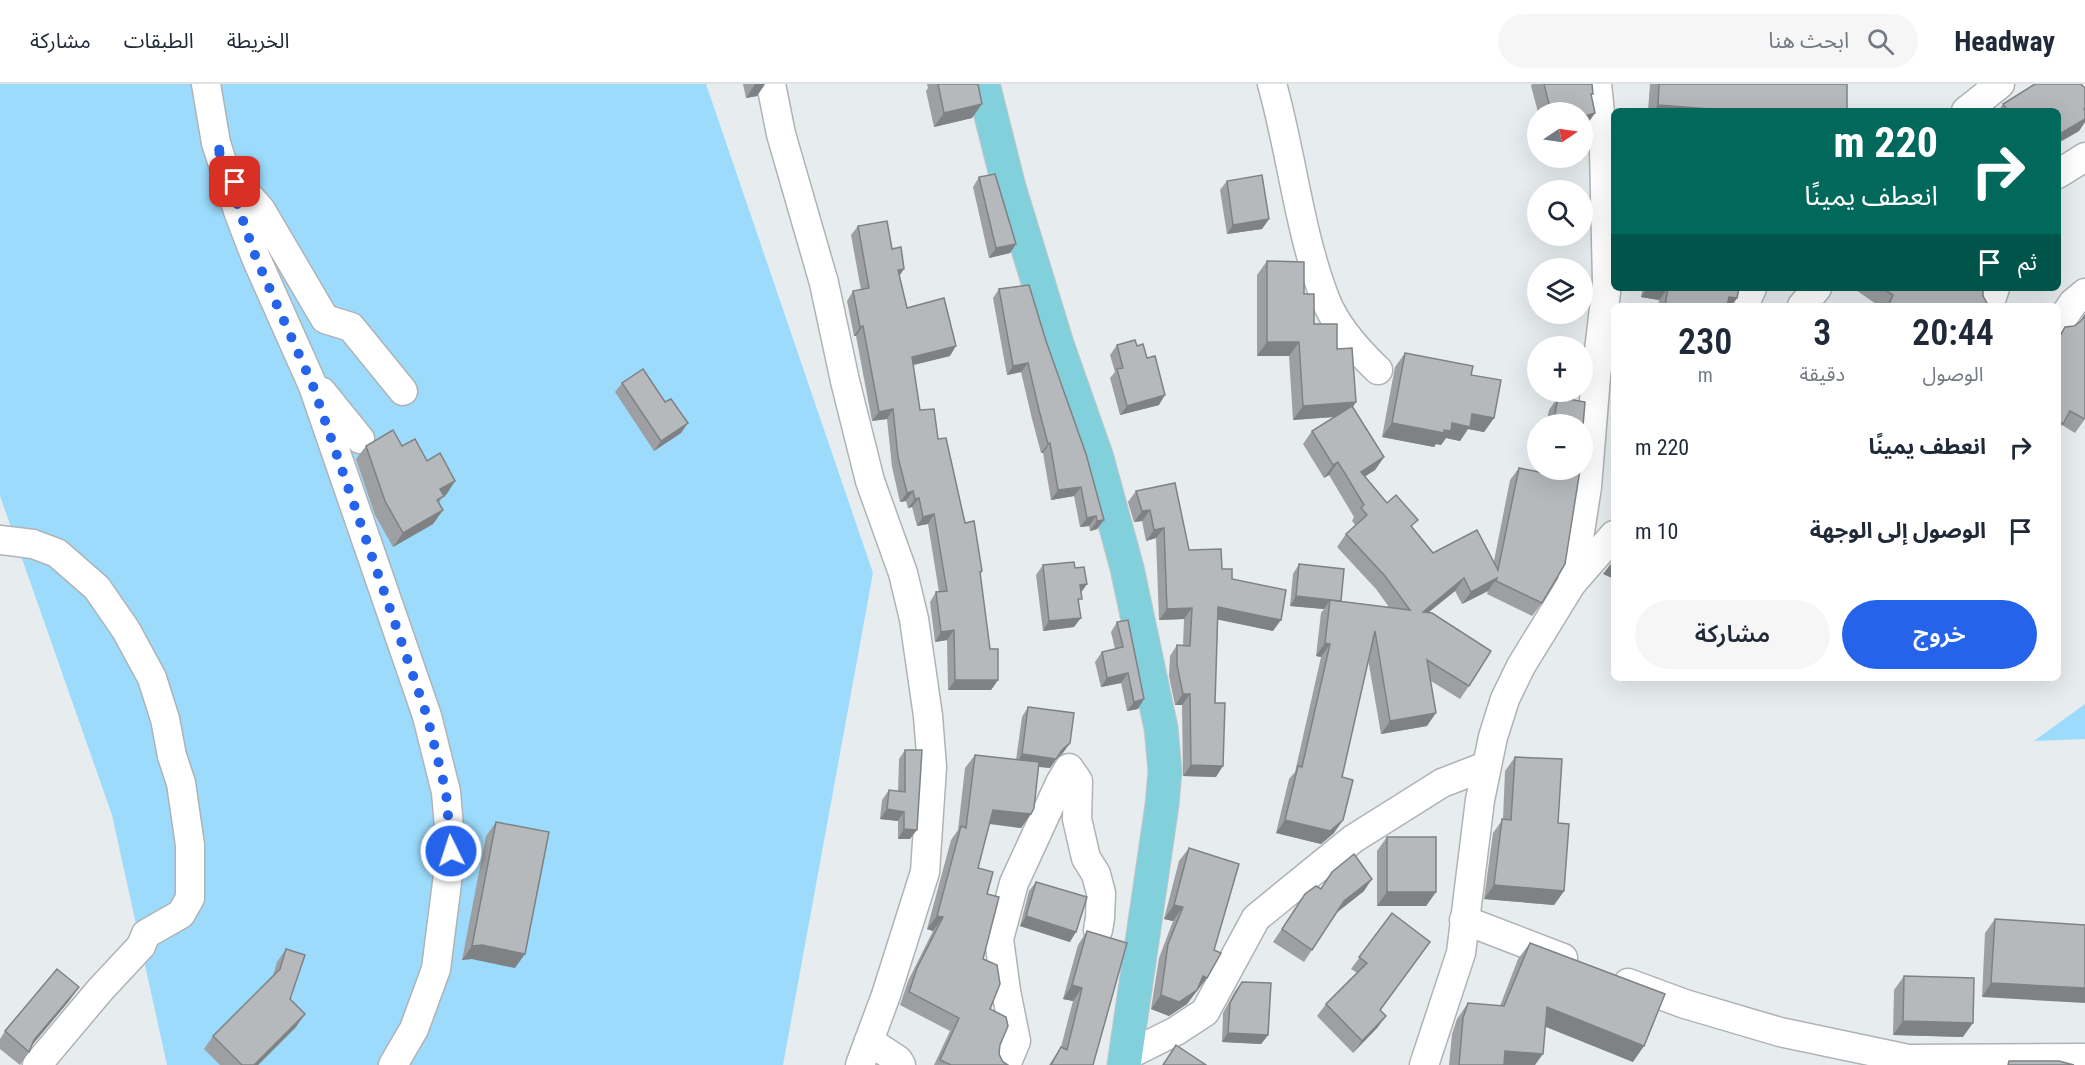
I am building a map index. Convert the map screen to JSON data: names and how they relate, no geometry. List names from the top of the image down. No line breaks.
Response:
{"north":"right","page":{"header":"Headway","search":"ابحث هنا","nav":["الخريطة","الطبقات","مشاركة"],"map_buttons":["+","−"],"turn":["220 m","انعطف يمينًا"],"then":"ثم","eta":["20:44","الوصول","3","دقيقة","230","m"],"list":[{"name":"انعطف يمينًا","value":"220 m"},{"name":"الوصول إلى الوجهة","value":"10 m"}],"buttons":["خروج","مشاركة"]}}
